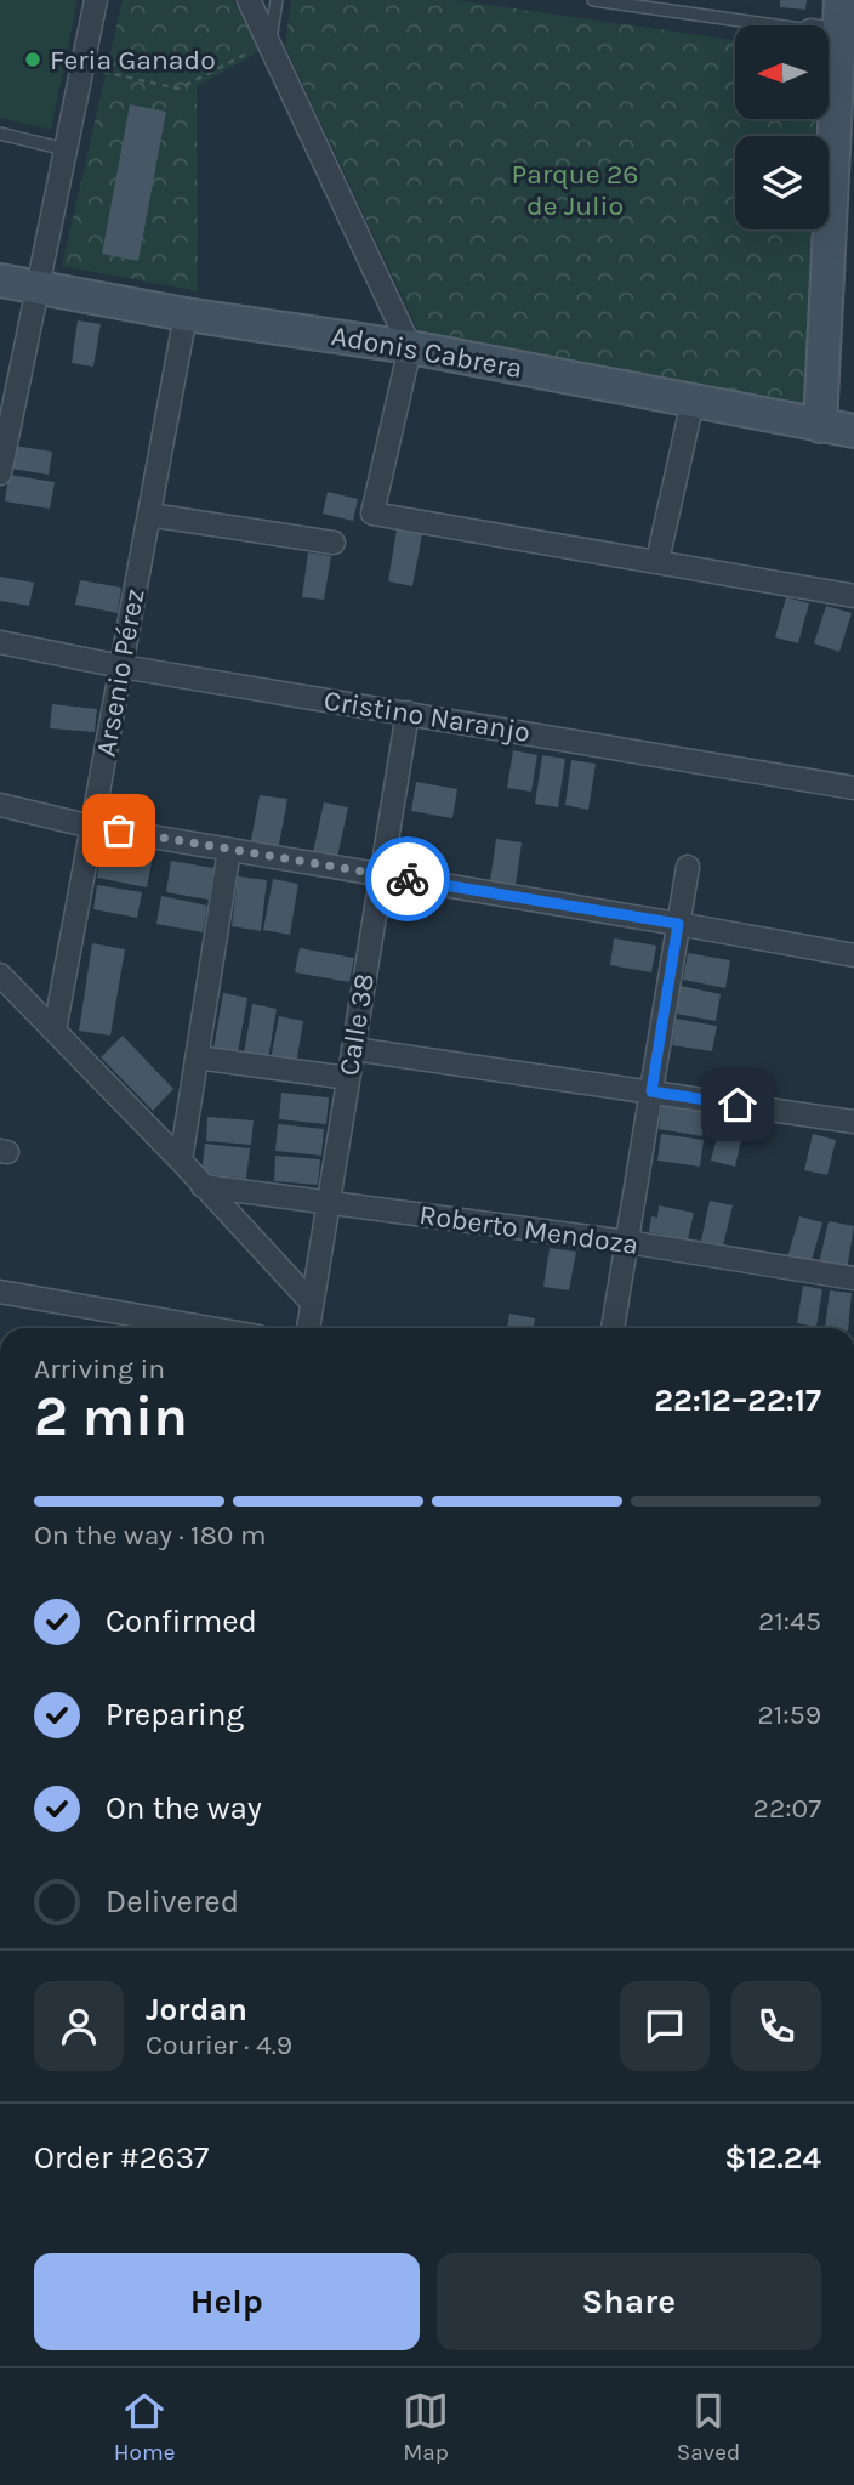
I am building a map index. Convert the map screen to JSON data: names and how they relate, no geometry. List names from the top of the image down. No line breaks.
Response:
{"streets":{"street":["Adonis Cabrera","Arsenio Pérez","Cristino Naranjo","Calle 38","Roberto Mendoza"]},"crossings":[["Adonis Cabrera","Arsenio Pérez"],["Arsenio Pérez","Cristino Naranjo"],["Cristino Naranjo","Calle 38"],["Calle 38","Roberto Mendoza"]],"parks":["Parque 26 de Julio"],"places":["Feria Ganado"],"north":"left","page":{"heading":["2 min","Arriving in","22:12–22:17"],"panel":["Jordan","Courier · 4.9","Order #2637","$12.24"],"bar":"On the way · 180 m","list":[["Confirmed","21:45"],["Preparing","21:59"],["On the way","22:07"],"Delivered"],"buttons":["Help","Share"],"tabs":["Home","Map","Saved"]}}
